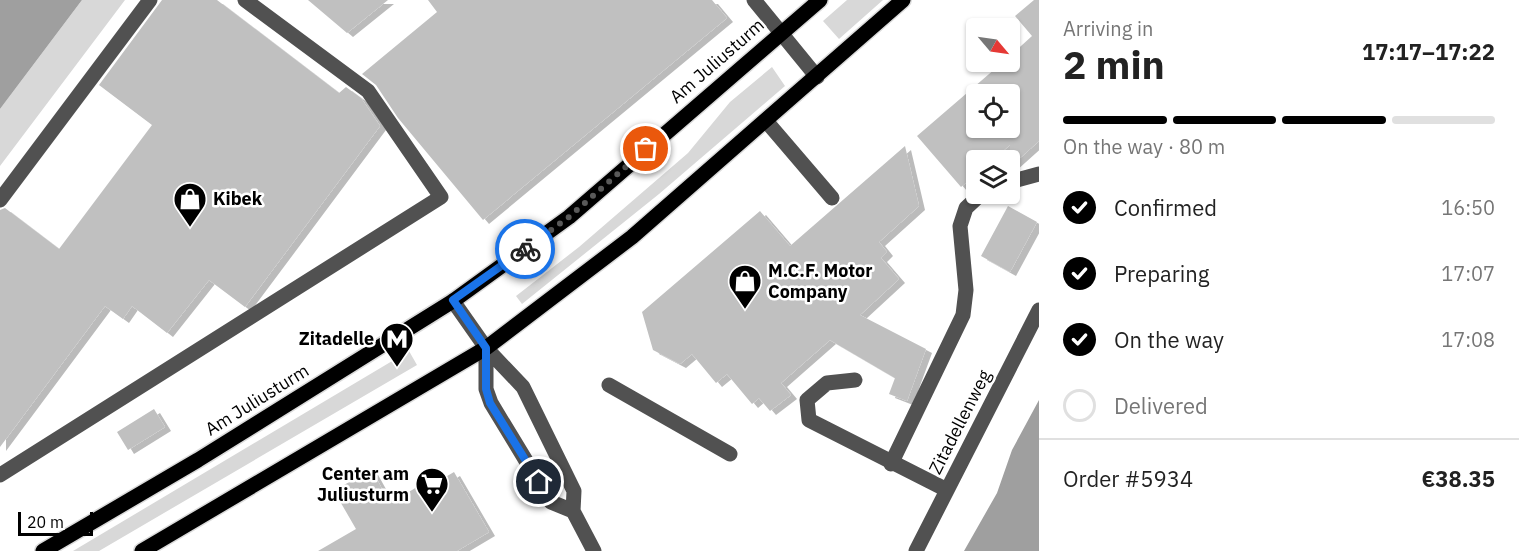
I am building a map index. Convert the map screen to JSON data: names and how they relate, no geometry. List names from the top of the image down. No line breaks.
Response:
{"streets":{"main road":["Am Juliusturm"],"street":["Zitadellenweg"]},"places":{"shop":["Kibek","M.C.F. Motor Company"],"metro station":["Zitadelle"],"supermarket":["Center am Juliusturm"]},"scale_bar":"20 m","north":"bottom right","page":{"heading":["2 min","Arriving in","17:17–17:22"],"panel":["Order #5934","€38.35"],"bar":"On the way · 80 m","list":[["Confirmed","16:50"],["Preparing","17:07"],["On the way","17:08"],"Delivered"],"scale":"20 m"}}
